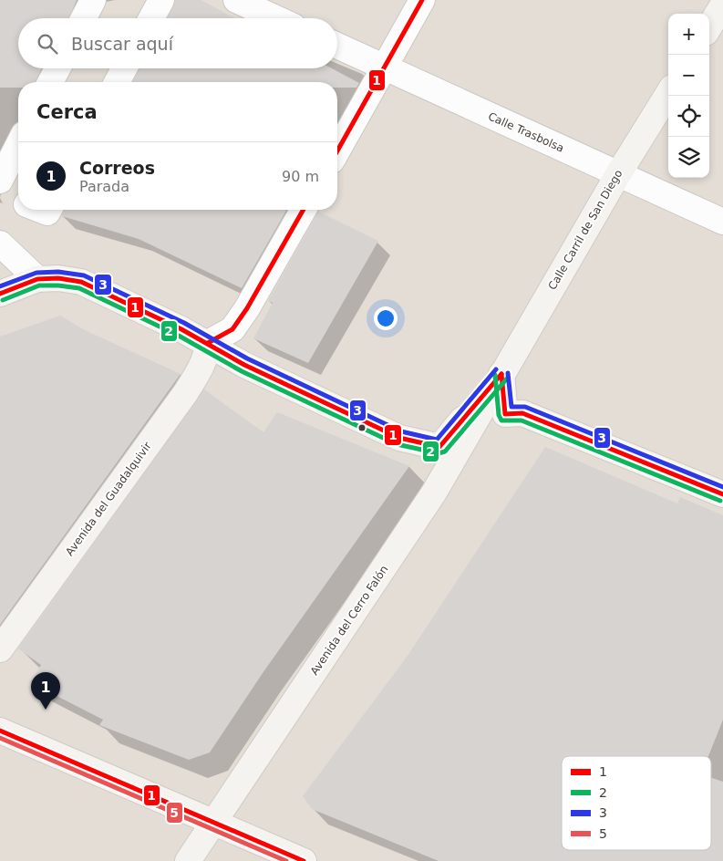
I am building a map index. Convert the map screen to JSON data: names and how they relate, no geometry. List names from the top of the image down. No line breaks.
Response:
{"streets":{"street":["Calle Trasbolsa","Calle Carril de San Diego","Avenida del Guadalquivir","Avenida del Cerro Falón"]},"crossings":[["Calle Trasbolsa","Calle Carril de San Diego"],["Calle Carril de San Diego","Avenida del Cerro Falón"]],"lines":["transit line 1","transit line 3","transit line 2","transit line 5"],"legend":["1","2","3","5"],"page":{"map_buttons":["+","−"],"search":"Buscar aquí","heading":"Cerca","list":[{"mark":"1","name":"Correos","note":"Parada","value":"90 m"}],"pins":"1"}}
